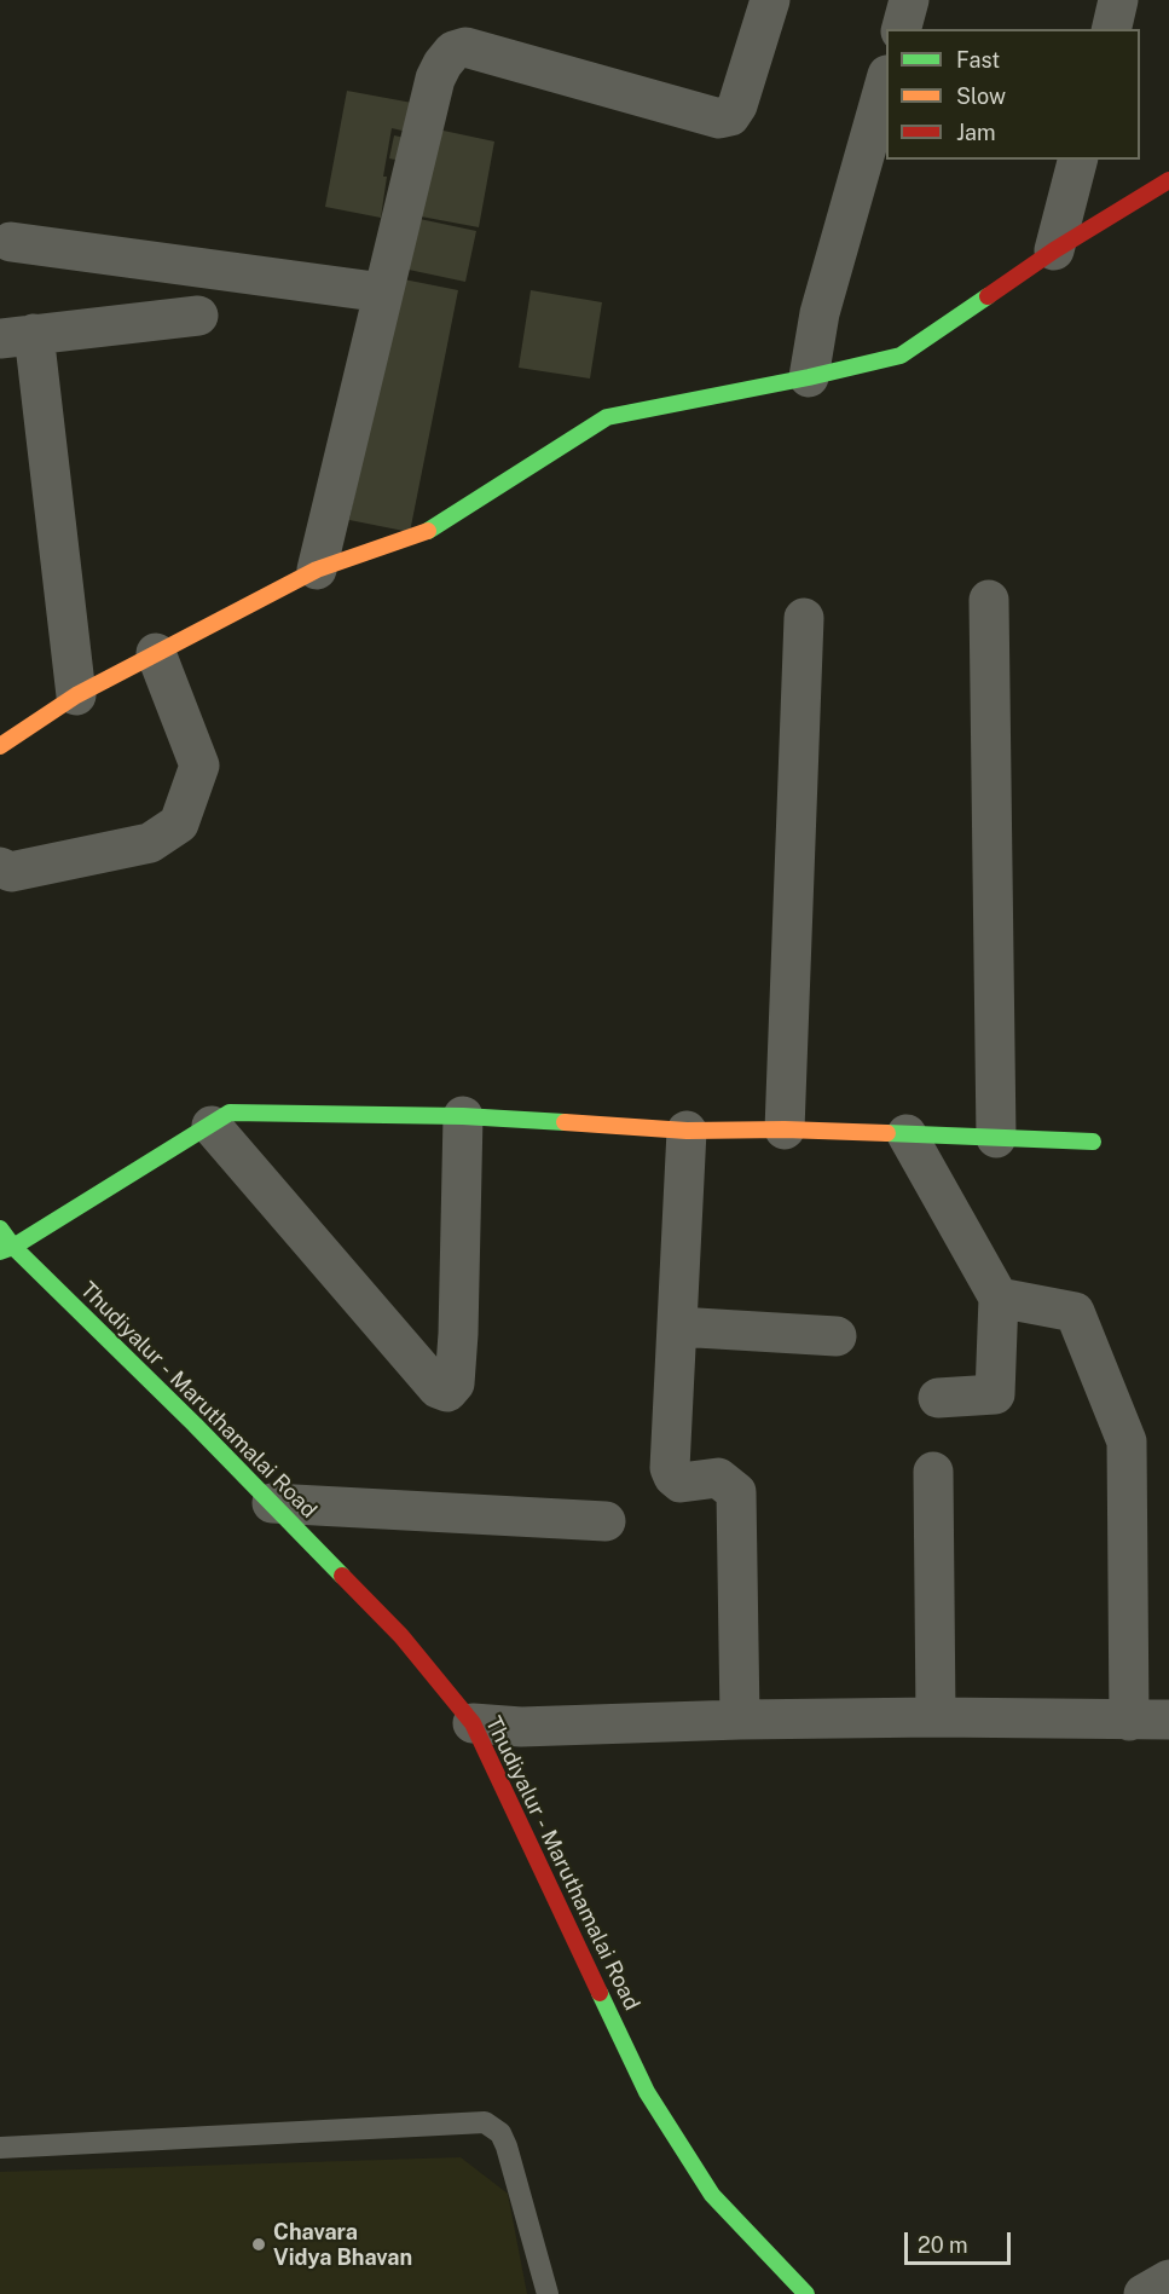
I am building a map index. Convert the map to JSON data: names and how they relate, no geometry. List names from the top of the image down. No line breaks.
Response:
{"streets":{"street":["Thudiyalur - Maruthamalai Road"]},"places":["Chavara Vidya Bhavan"],"legend":["Fast","Slow","Jam"],"scale_bar":"20 m"}
